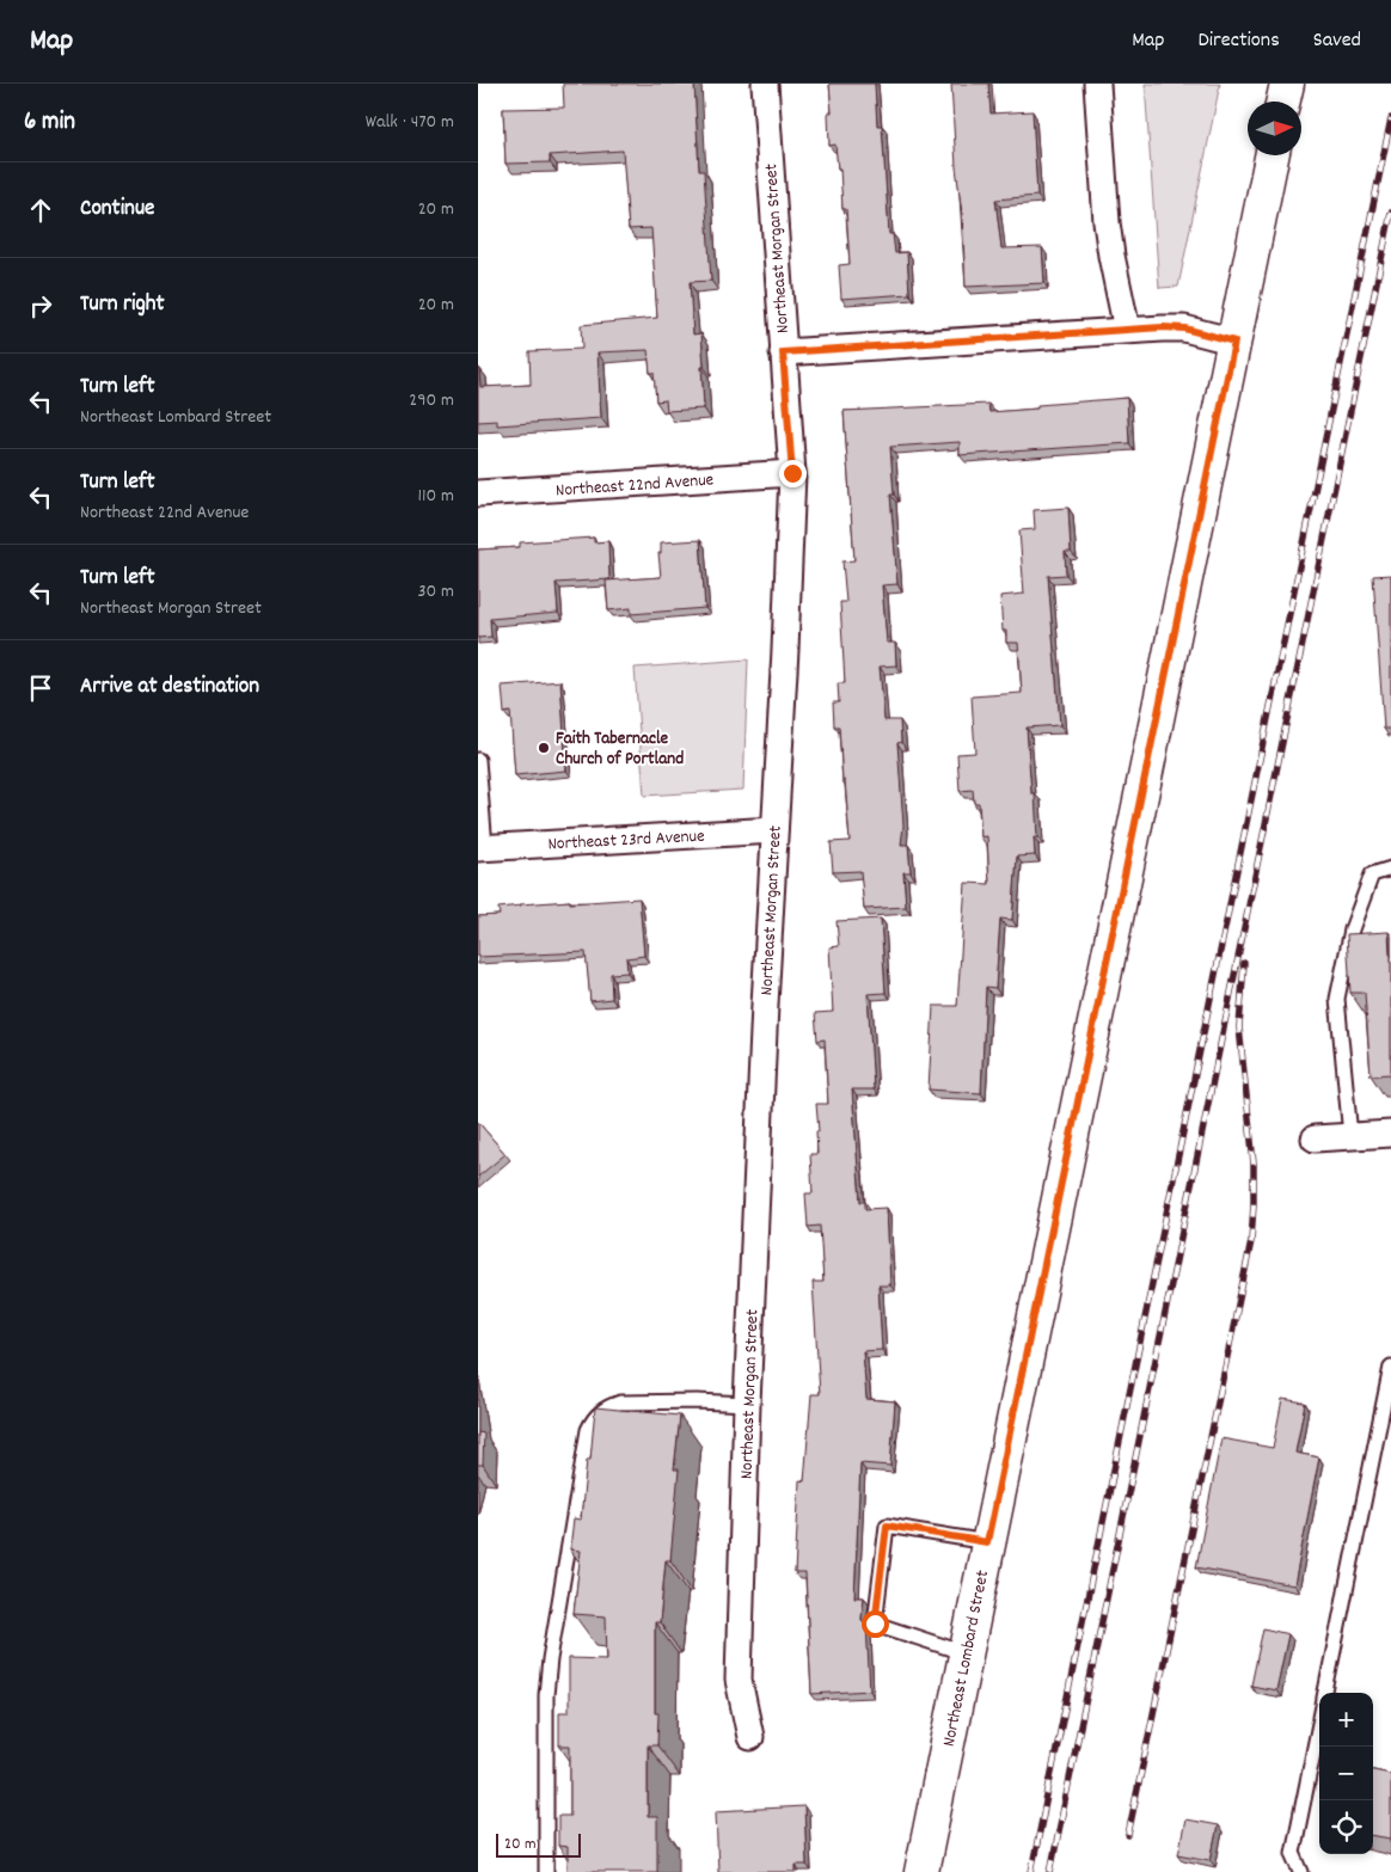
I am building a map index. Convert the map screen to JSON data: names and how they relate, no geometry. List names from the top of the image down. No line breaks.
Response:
{"streets":{"main road":["Northeast Lombard Street"],"street":["Northeast Morgan Street","Northeast 22nd Avenue","Northeast 23rd Avenue"]},"crossings":[["Northeast Morgan Street","Northeast 22nd Avenue"],["Northeast Morgan Street","Northeast 23rd Avenue"]],"places":["Faith Tabernacle Church of Portland"],"scale_bar":"20 m","north":"right","page":{"header":"Map","nav":["Map","Directions","Saved"],"heading":["6 min","Walk · 470 m"],"list":[["Continue","20 m"],["Turn right","20 m"],["Turn left","Northeast Lombard Street","290 m"],["Turn left","Northeast 22nd Avenue","110 m"],["Turn left","Northeast Morgan Street","30 m"],"Arrive at destination"],"map_buttons":["+","−"],"scale":"20 m"}}
